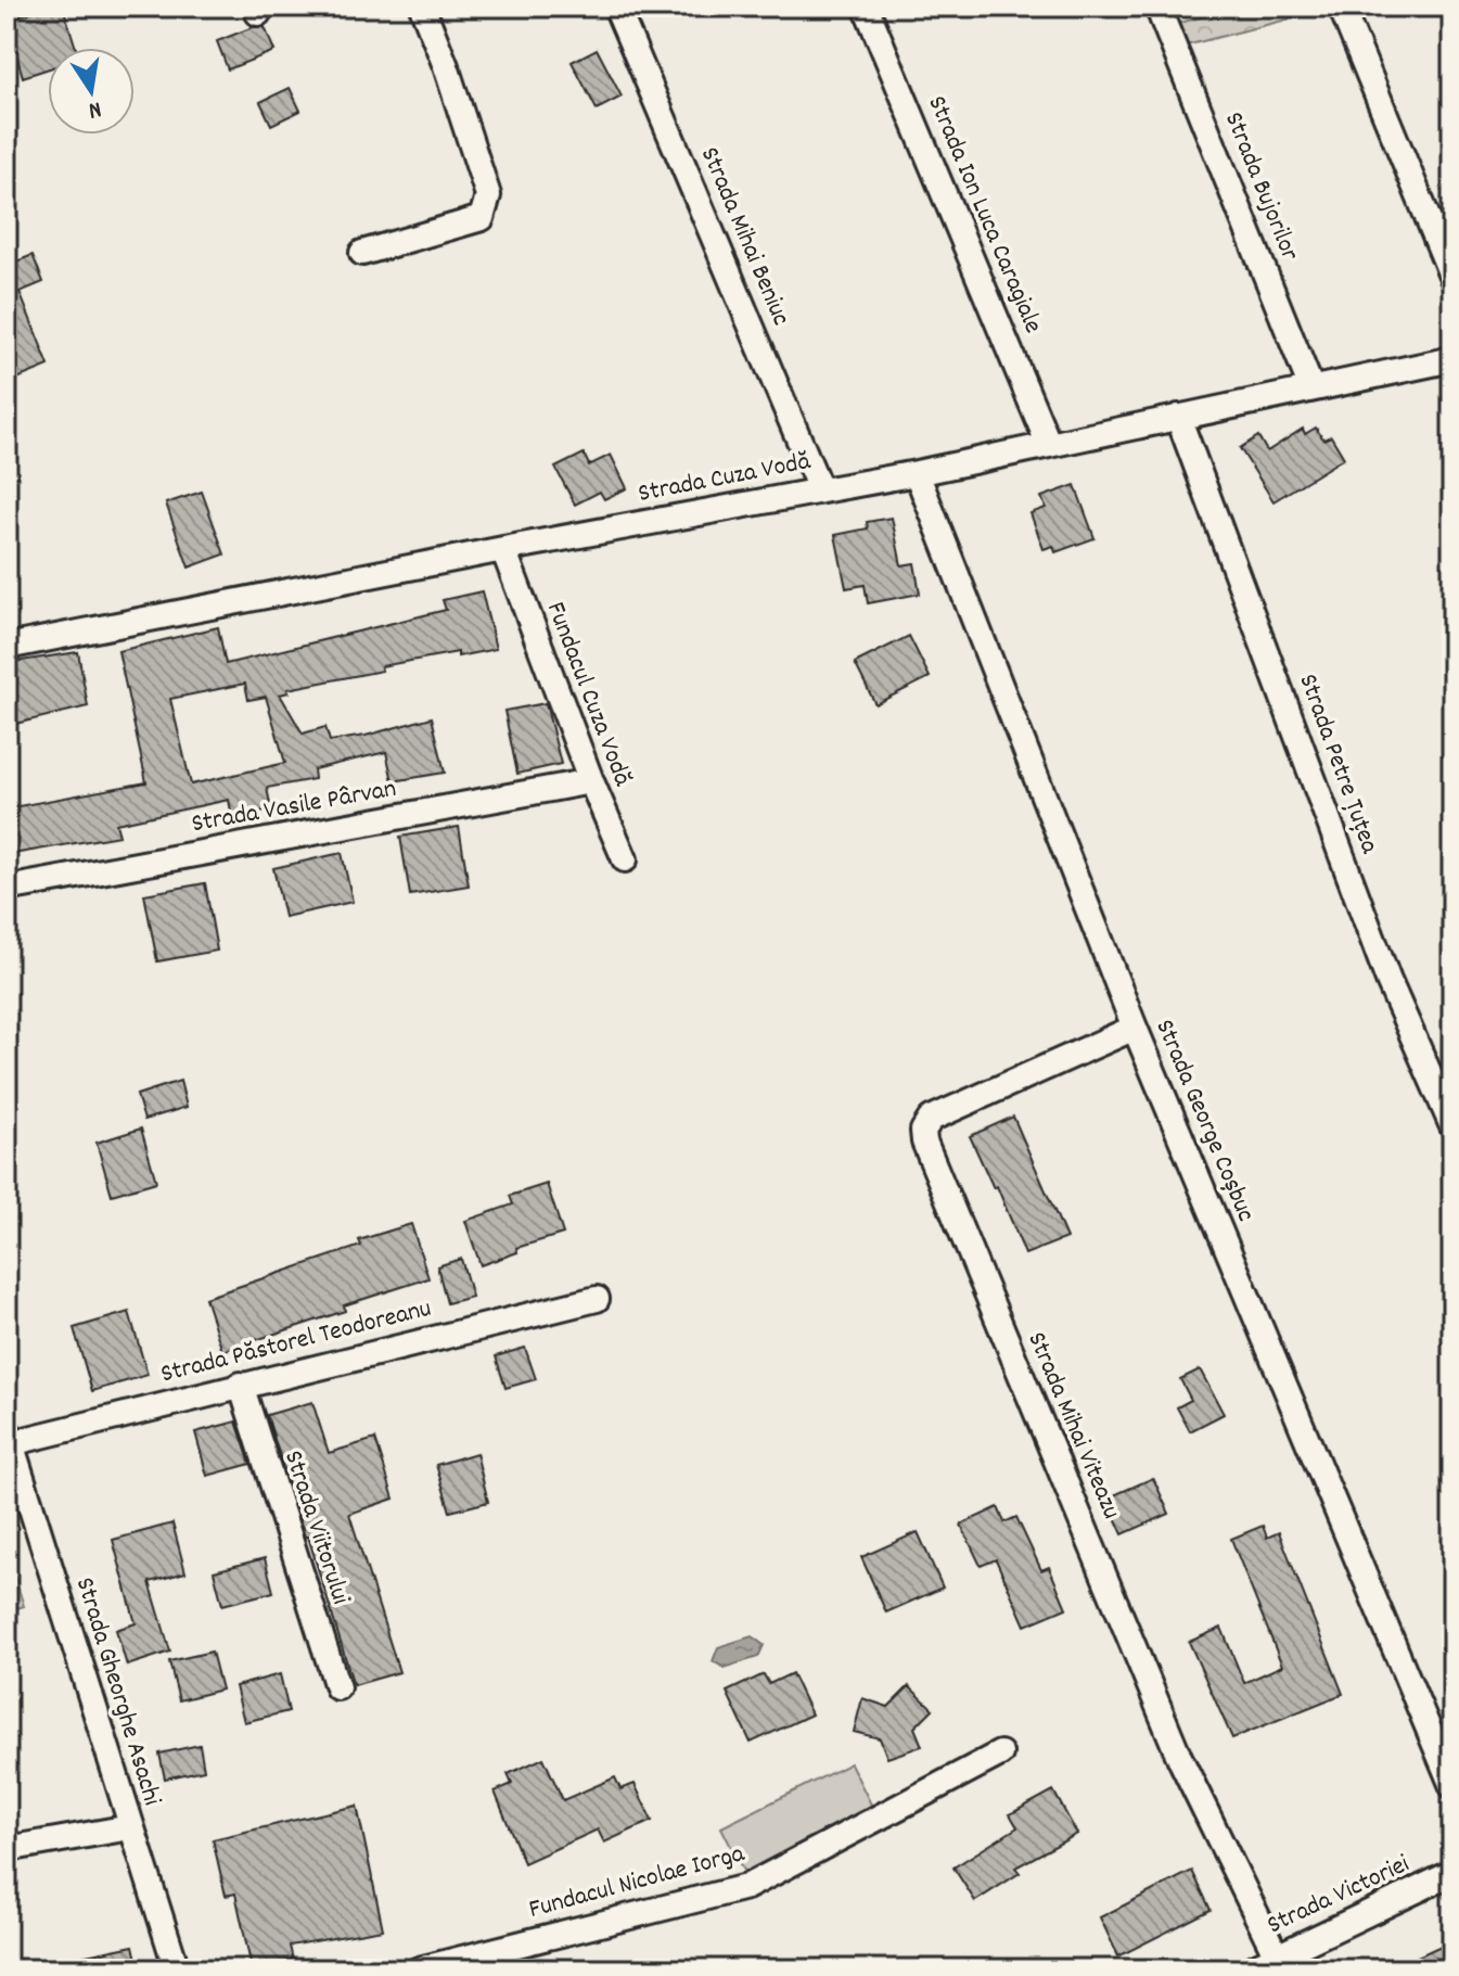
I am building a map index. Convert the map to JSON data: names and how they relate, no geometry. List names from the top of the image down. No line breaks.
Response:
{"streets":{"street":["Strada Bujorilor","Strada Ion Luca Caragiale","Strada Mihai Beniuc","Strada Cuza Vodă","Fundacul Cuza Vodă","Strada Petre Țuțea","Strada Vasile Pârvan","Strada George Coșbuc","Strada Păstorel Teodoreanu","Strada Mihai Viteazu","Strada Viitorului","Strada Gheorghe Asachi","Fundacul Nicolae Iorga","Strada Victoriei"]},"crossings":[["Strada Bujorilor","Strada Cuza Vodă"],["Strada Ion Luca Caragiale","Strada Cuza Vodă"],["Strada Mihai Beniuc","Strada Cuza Vodă"],["Strada Cuza Vodă","Fundacul Cuza Vodă"],["Strada Cuza Vodă","Strada Petre Țuțea"],["Strada Cuza Vodă","Strada George Coșbuc"],["Fundacul Cuza Vodă","Strada Vasile Pârvan"],["Strada George Coșbuc","Strada Mihai Viteazu"],["Strada Păstorel Teodoreanu","Strada Viitorului"],["Strada Păstorel Teodoreanu","Strada Gheorghe Asachi"],["Strada Mihai Viteazu","Strada Victoriei"]],"north":"bottom"}
